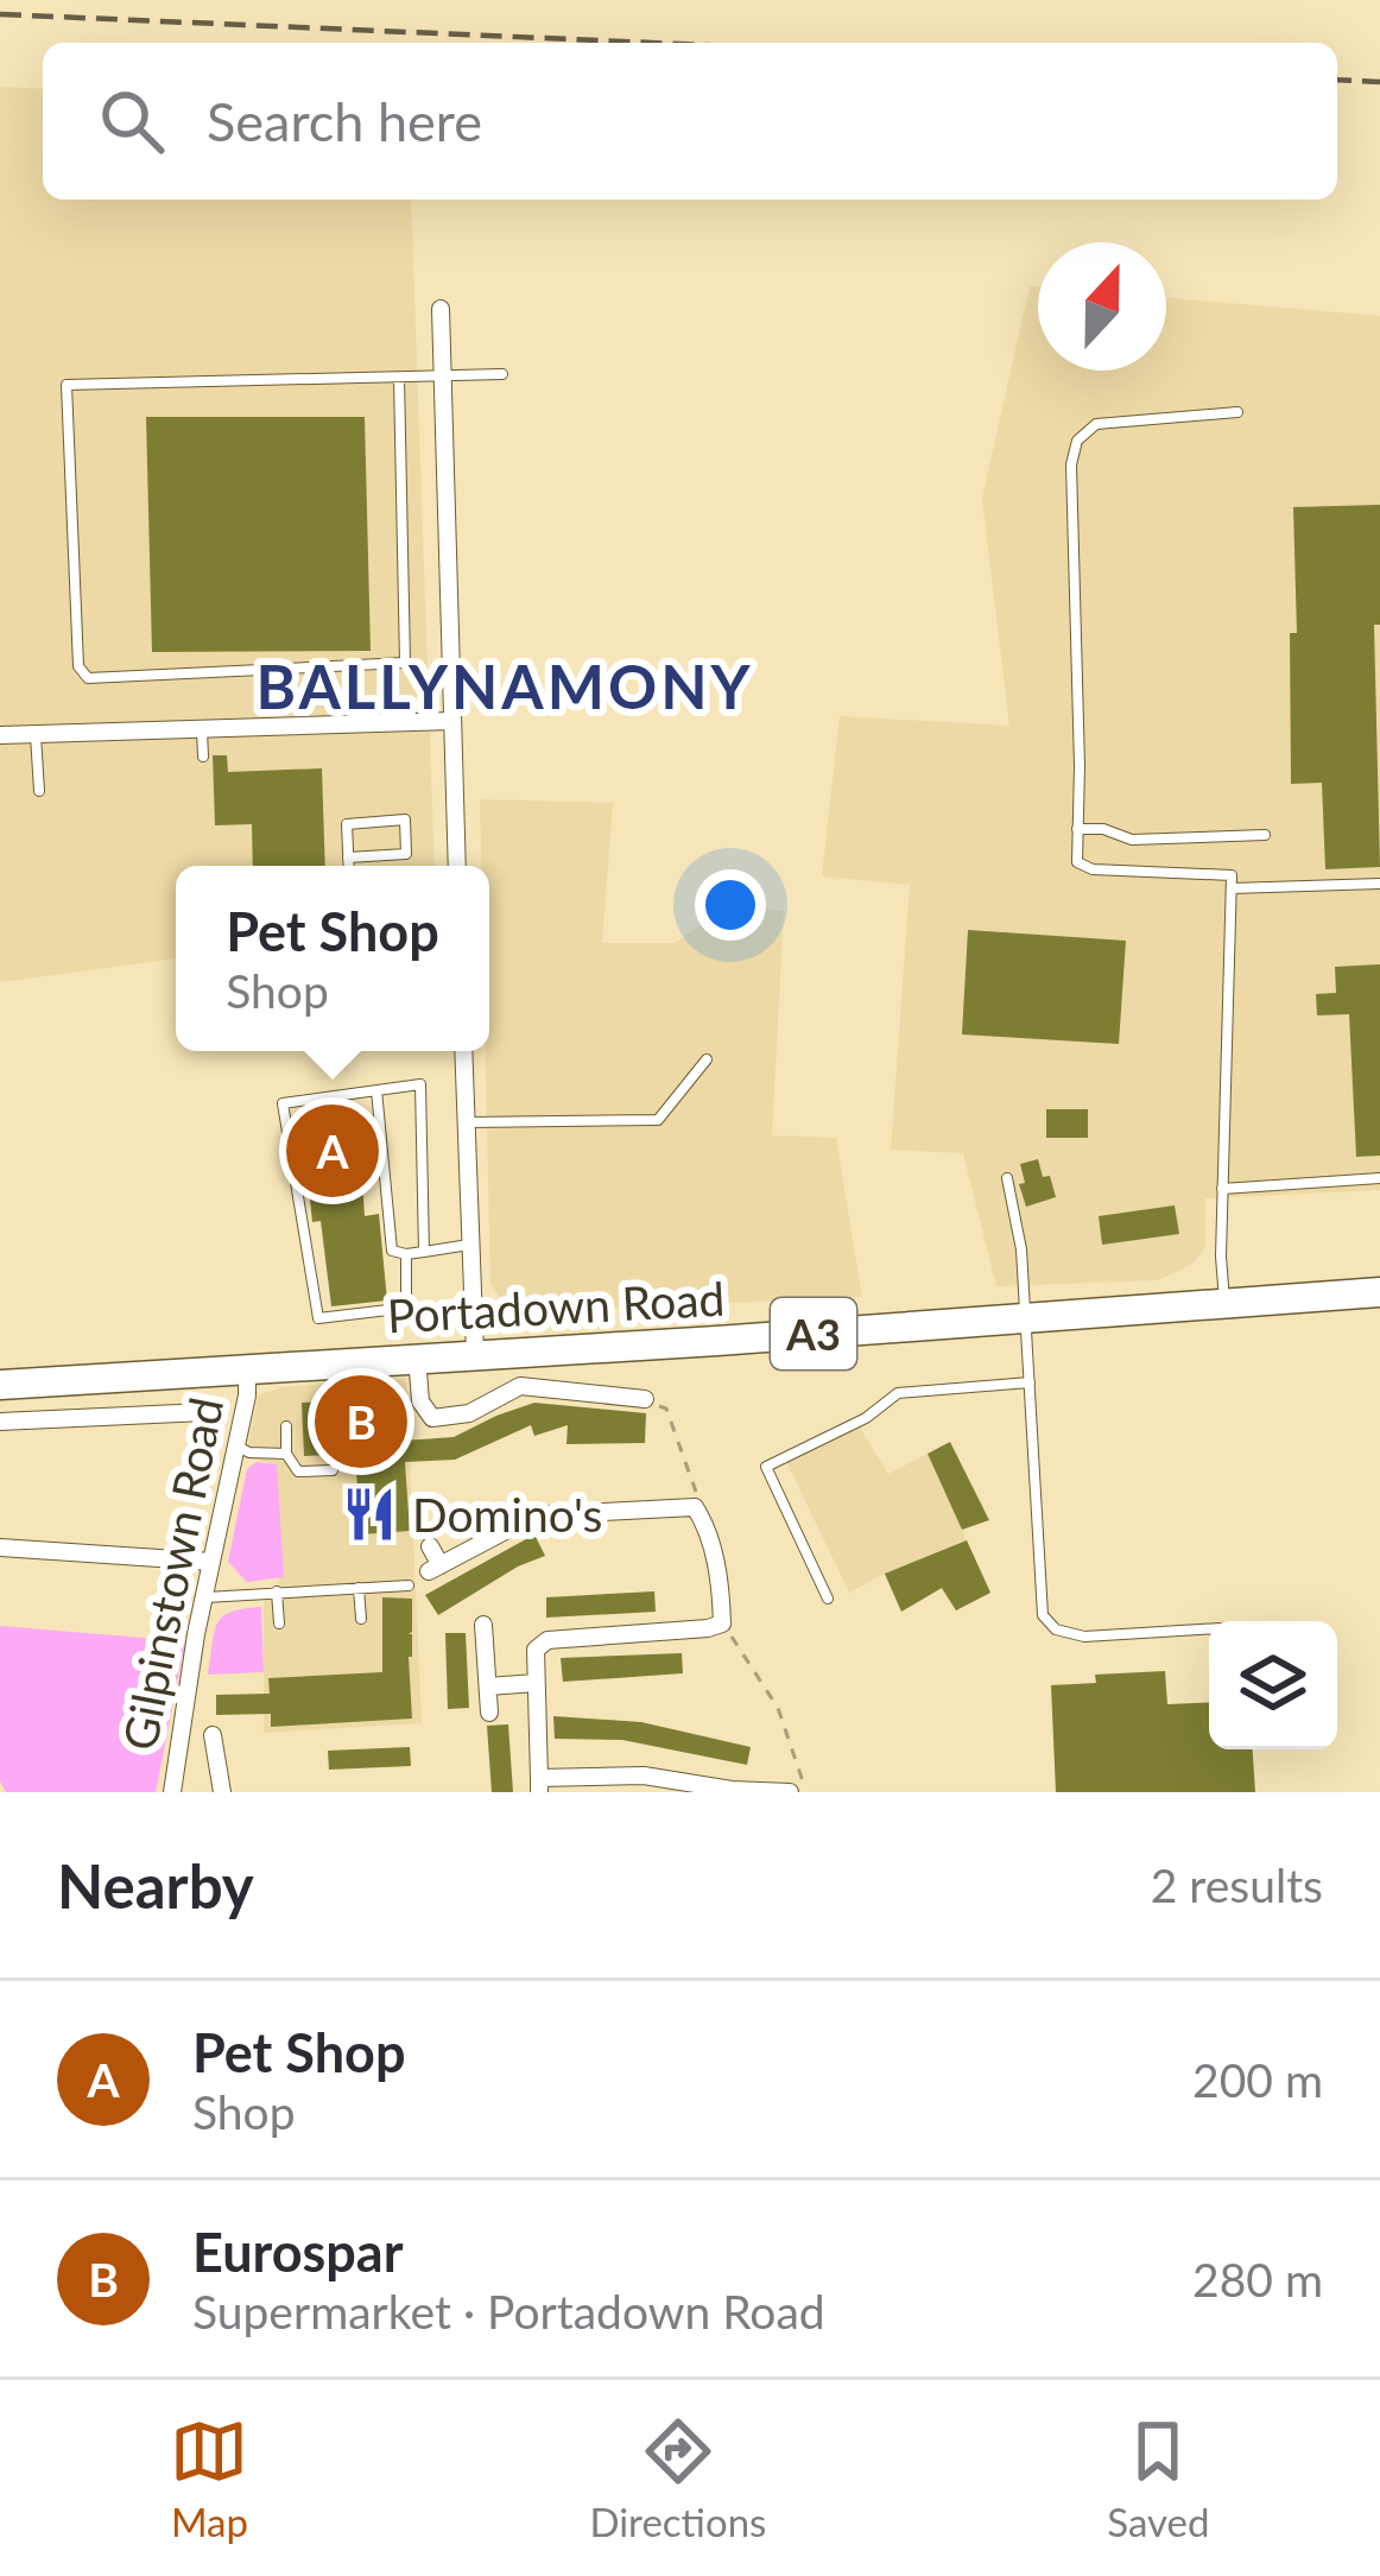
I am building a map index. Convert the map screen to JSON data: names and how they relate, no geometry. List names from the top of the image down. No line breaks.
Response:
{"streets":{"highway":["Portadown Road","A3"],"street":["Gilpinstown Road"]},"crossings":[["Portadown Road","A3"],["Portadown Road","Gilpinstown Road"],["A3","Gilpinstown Road"]],"districts":["BALLYNAMONY"],"places":{"restaurant":["Domino's"]},"north":"top","page":{"search":"Search here","popup":["Pet Shop","Shop"],"pins":["A","B"],"heading":["Nearby","2 results"],"list":[{"mark":"A","name":"Pet Shop","note":"Shop","value":"200 m"},{"mark":"B","name":"Eurospar","note":"Supermarket · Portadown Road","value":"280 m"}],"nav":["Map","Directions","Saved"]}}
